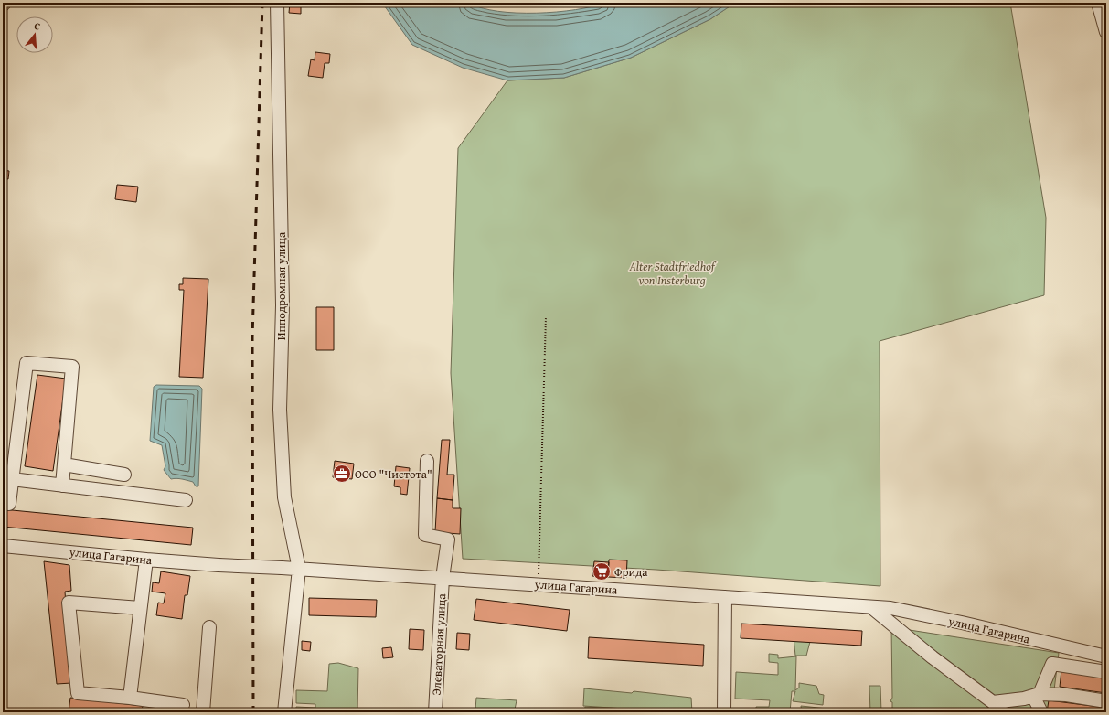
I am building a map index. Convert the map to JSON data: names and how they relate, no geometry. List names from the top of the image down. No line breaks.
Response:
{"streets":{"street":["Ипподромная улица","улица Гагарина","Элеваторная улица"]},"crossings":[["Ипподромная улица","улица Гагарина"],["улица Гагарина","Элеваторная улица"]],"parks":["Alter Stadtfriedhof von Insterburg"],"places":{"office":["ООО \"Чистота\""],"supermarket":["Фрида"]},"north":"top"}
